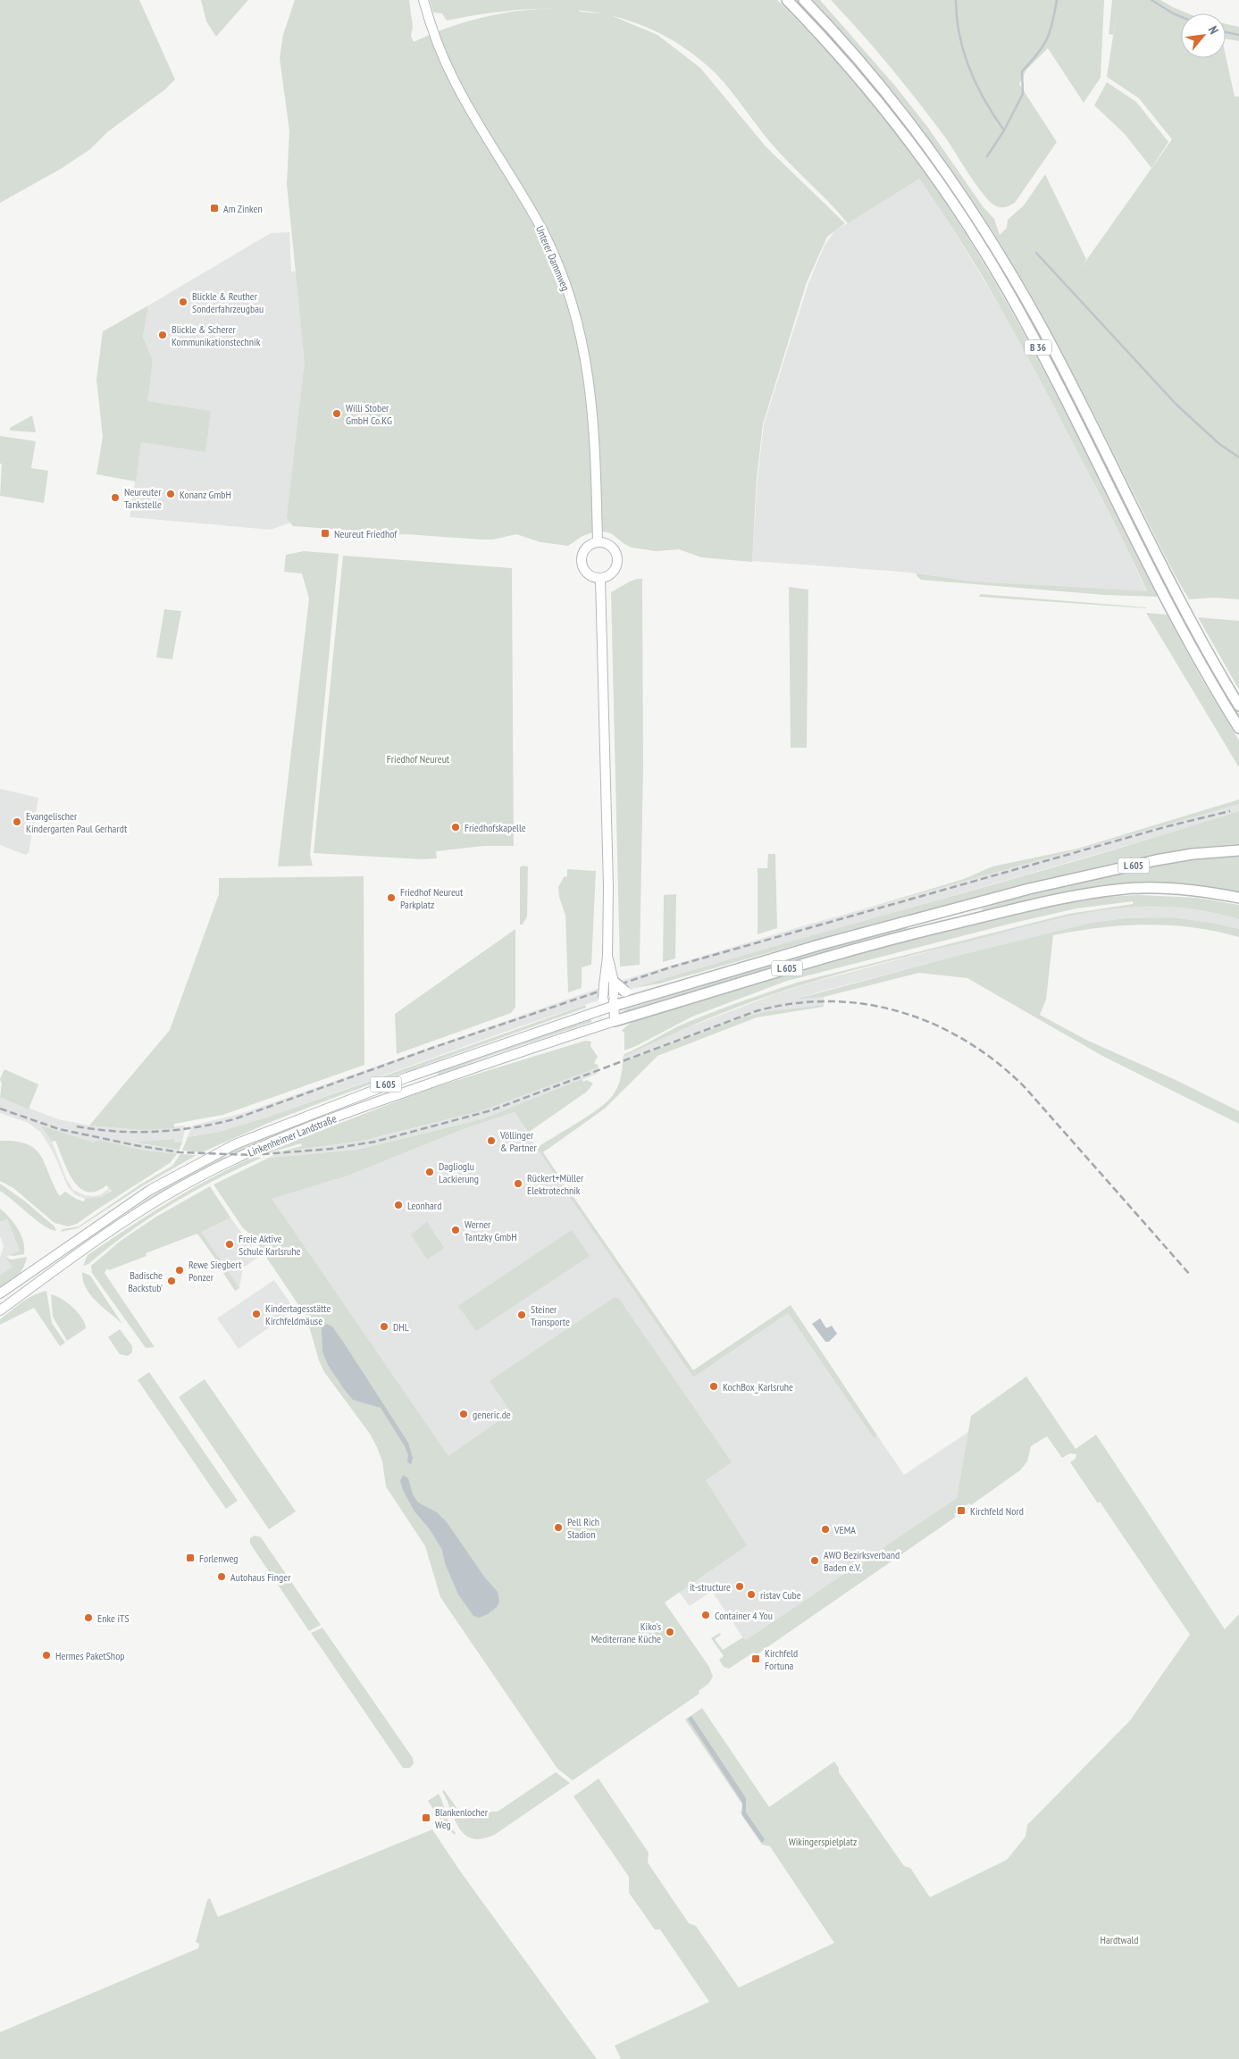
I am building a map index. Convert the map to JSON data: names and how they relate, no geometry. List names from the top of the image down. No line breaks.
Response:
{"streets":{"highway":["B 36","L 605"],"main road":["Unterer Dammweg","Linkenheimer Landstraße"]},"crossings":[["L 605","Linkenheimer Landstraße"]],"parks":["Friedhof Neureut","Wikingerspielplatz","Hardtwald"],"places":{"transit":["Am Zinken","Neureut Friedhof","Kirchfeld Nord","Forlenweg","Kirchfeld Fortuna","Blankenlocher Weg"],"other":["Blickle & Reuther Sonderfahrzeugbau","Blickle & Scherer Kommunikationstechnik","Willi Stober GmbH Co.KG","Konanz GmbH","Neureuter Tankstelle","Evangelischer Kindergarten Paul Gerhardt","Friedhofskapelle","Friedhof Neureut Parkplatz","Völlinger & Partner","Daglioglu Lackierung","Rückert+Müller Elektrotechnik","Leonhard","Werner Tantzky GmbH","Freie Aktive Schule Karlsruhe","Rewe Siegbert Ponzer","Badische Backstub'","Kindertagesstätte Kirchfeldmäuse","Steiner Transporte","DHL","KochBox_Karlsruhe","generic.de","Pell Rich Stadion","VEMA","AWO Bezirksverband Baden e.V.","Autohaus Finger","it-structure","ristav Cube","Container 4 You","Enke iTS","Kiko's Mediterrane Küche","Hermes PaketShop"]},"north":"top right"}
